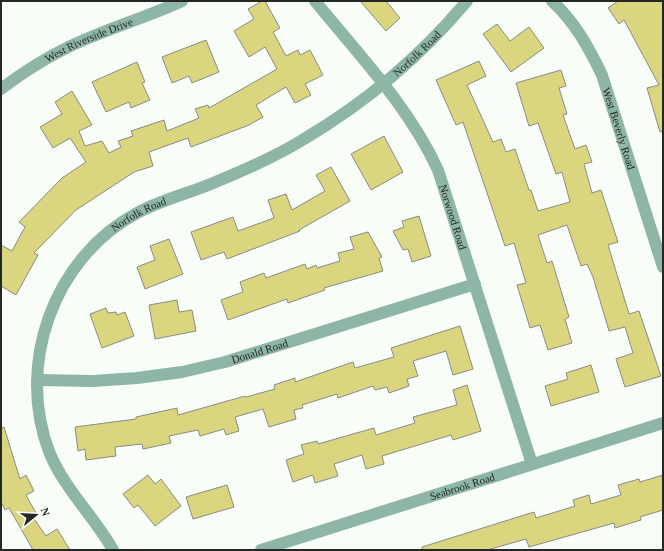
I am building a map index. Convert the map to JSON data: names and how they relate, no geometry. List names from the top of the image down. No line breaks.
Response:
{"streets":{"street":["West Riverside Drive","Norfolk Road","West Beverly Road","Norwood Road","Donald Road","Seabrook Road"]},"crossings":[["Norfolk Road","Norwood Road"],["Norfolk Road","Donald Road"],["Norwood Road","Donald Road"],["Norwood Road","Seabrook Road"]],"north":"right"}
